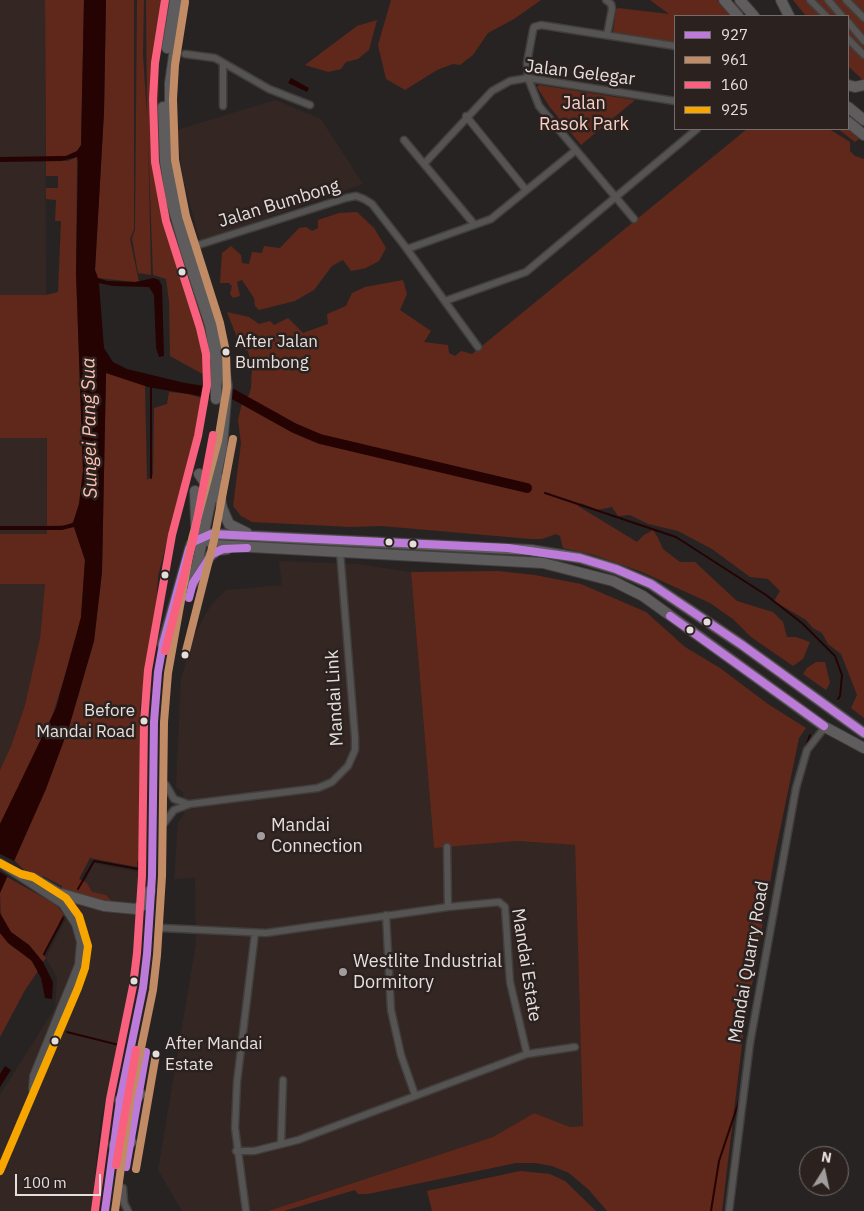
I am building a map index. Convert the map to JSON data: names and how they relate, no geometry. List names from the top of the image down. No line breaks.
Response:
{"streets":{"street":["Jalan Gelegar","Jalan Bumbong","Mandai Link","Mandai Quarry Road","Mandai Estate"]},"water":["Sungei Pang Sua"],"parks":["Jalan Rasok Park"],"places":["After Jalan Bumbong","Before Mandai Road","Mandai Connection","Westlite Industrial Dormitory","After Mandai Estate"],"lines":["transit line 160","transit line 961","transit line 927","transit line 925"],"legend":["927","961","160","925"],"scale_bar":"100 m","north":"top"}
